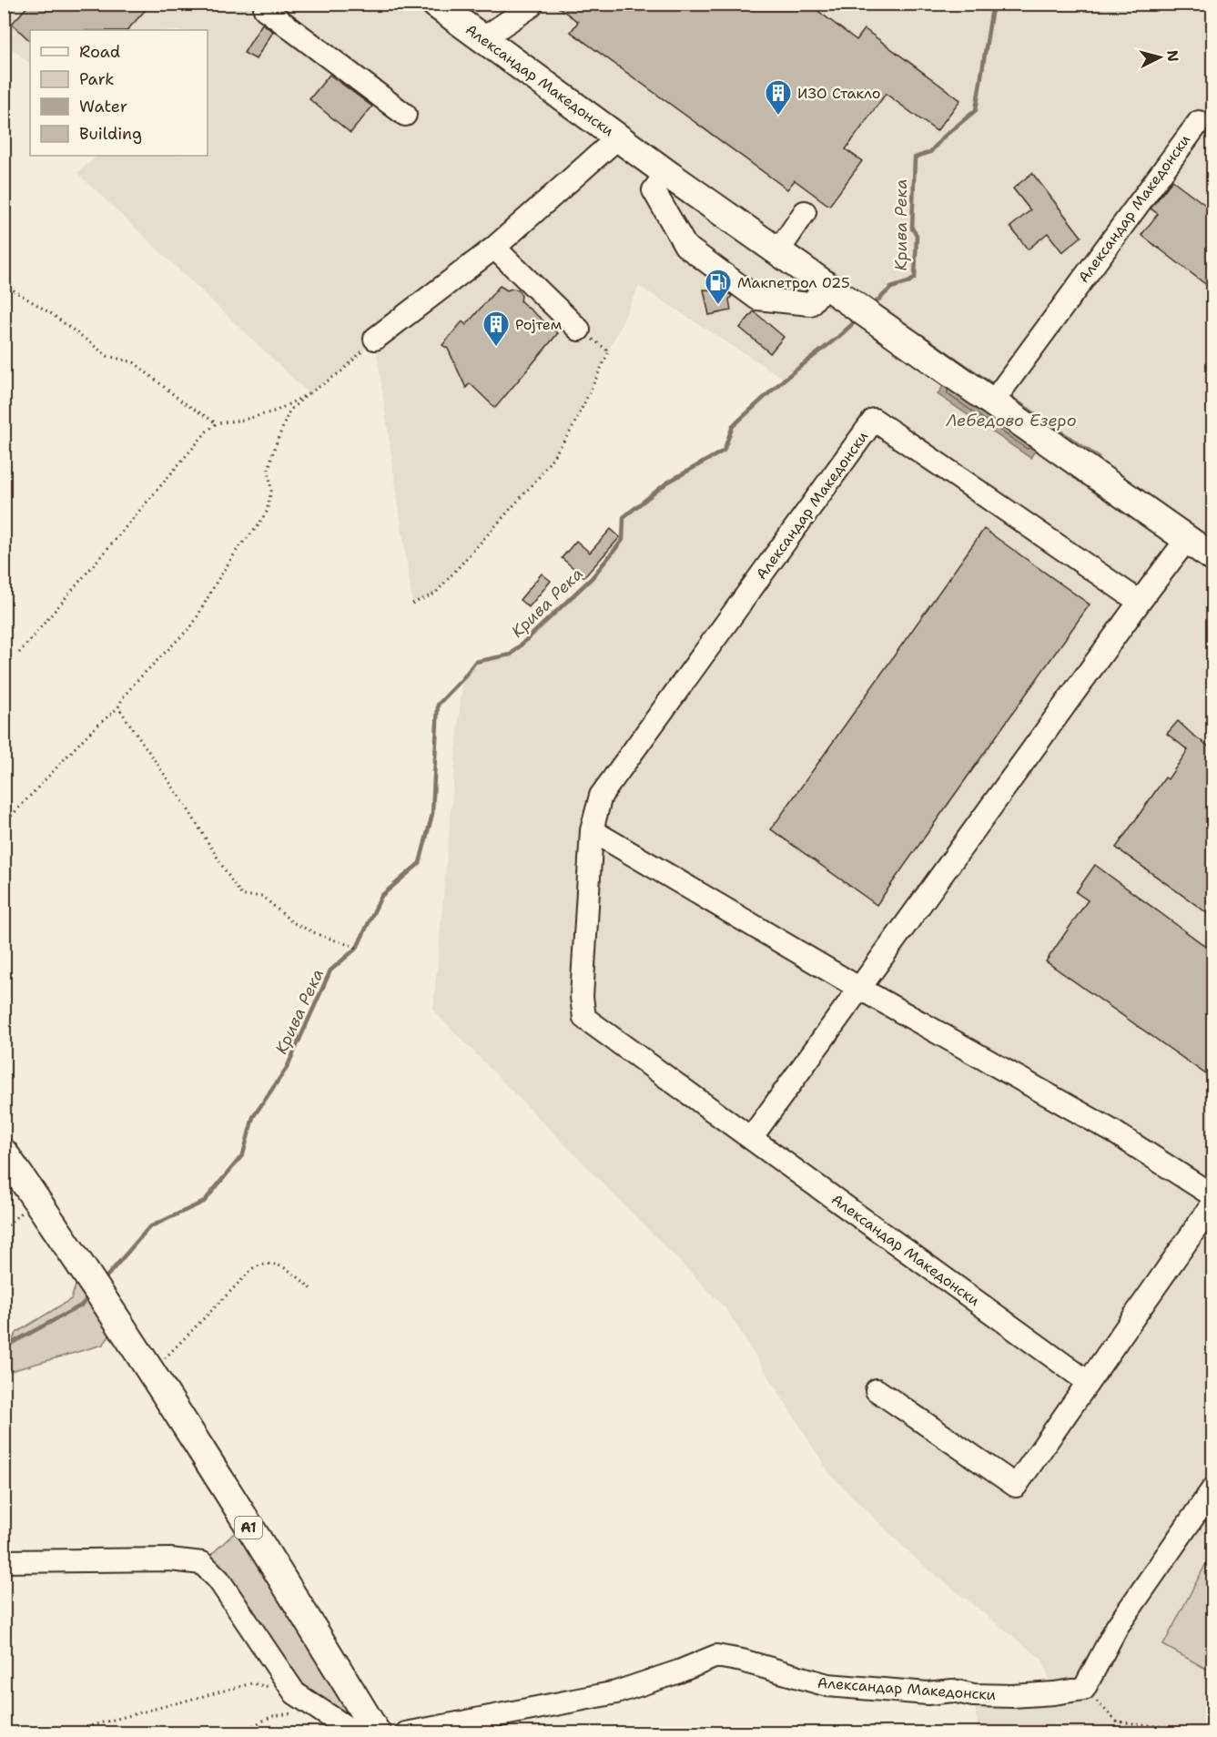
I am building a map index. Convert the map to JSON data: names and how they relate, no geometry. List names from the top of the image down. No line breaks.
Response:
{"streets":{"main road":["Александар Македонски","A1"]},"water":["Крива Река","Лебедово Езеро"],"places":{"building":["ИЗО Стакло","Ројтем"],"fuel station":["Макпетрол 025"]},"legend":["Road","Park","Water","Building"],"north":"right"}
